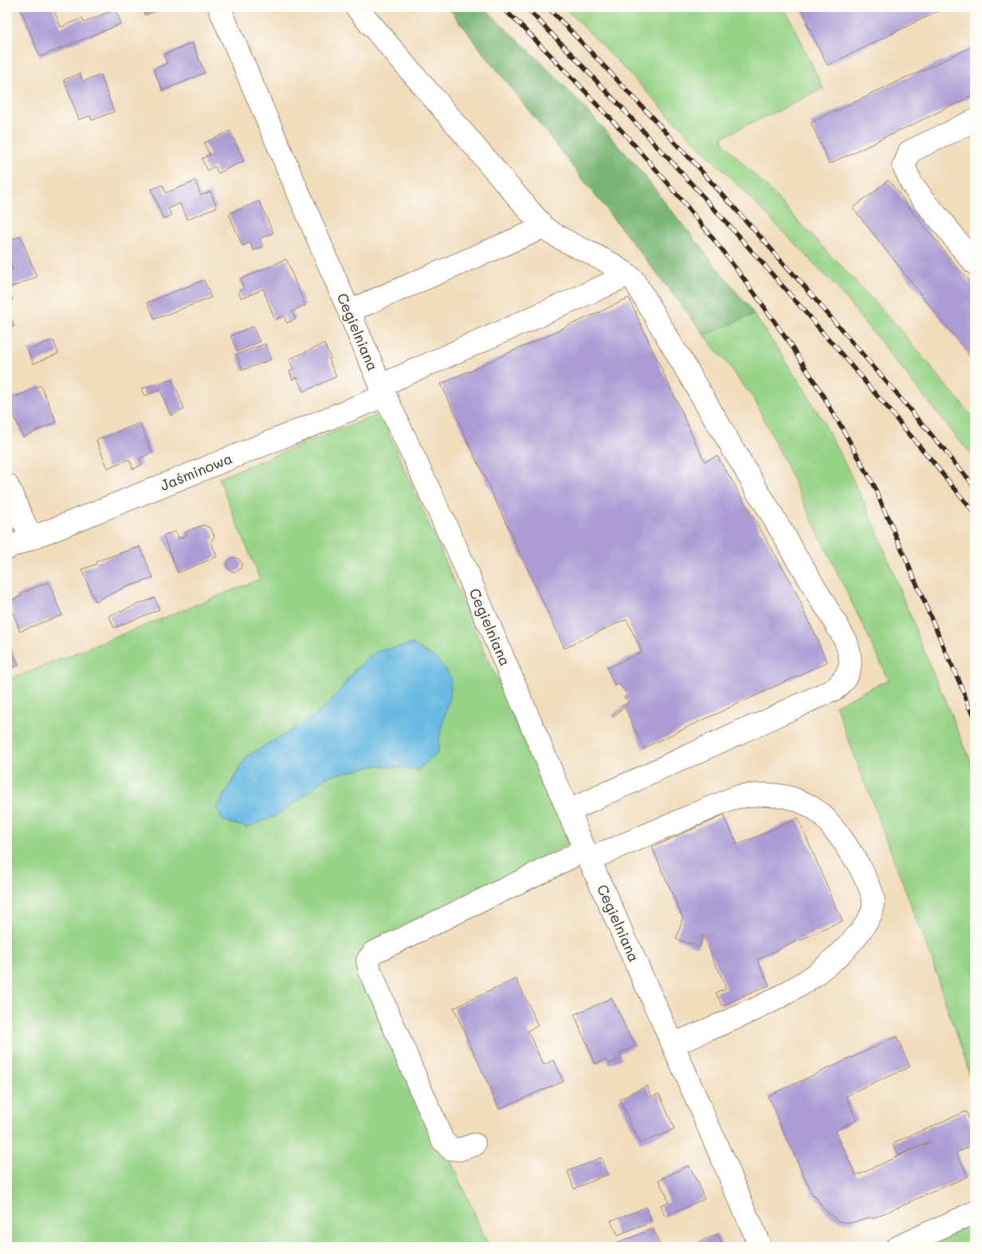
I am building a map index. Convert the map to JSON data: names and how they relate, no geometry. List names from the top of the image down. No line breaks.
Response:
{"streets":{"street":["Cegielniana","Jaśminowa"]},"crossings":[["Cegielniana","Jaśminowa"]]}
